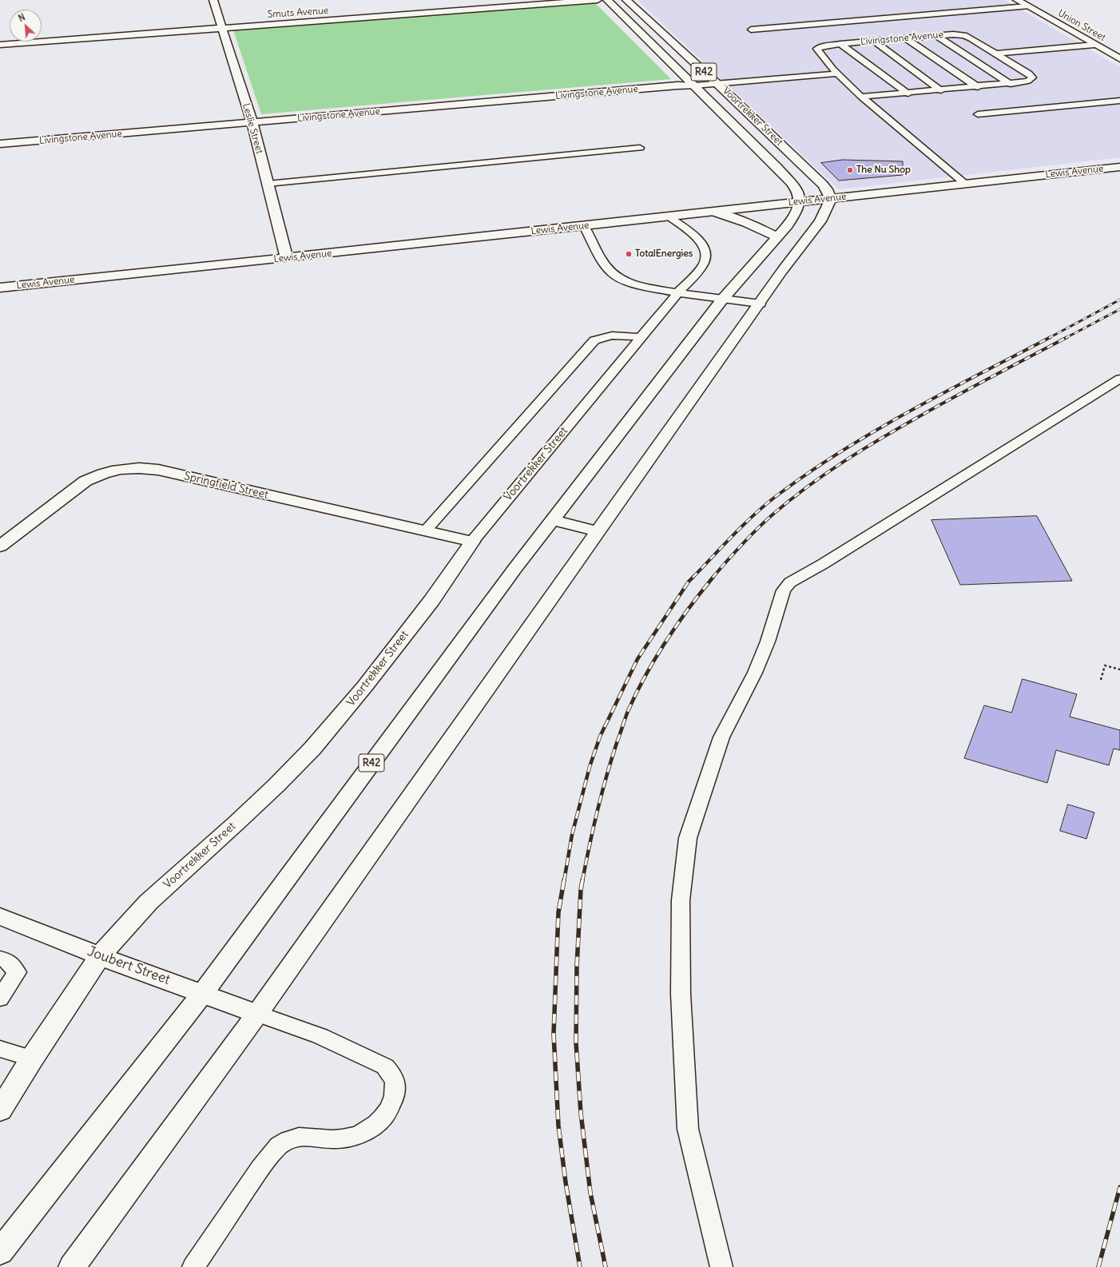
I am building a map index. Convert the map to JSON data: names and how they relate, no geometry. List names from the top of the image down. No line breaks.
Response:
{"streets":{"street":["Smuts Avenue","Union Street","Livingstone Avenue","R42","Voortrekker Street","Leslie Street","Lewis Avenue","Springfield Street","Joubert Street"]},"crossings":[["Smuts Avenue","Leslie Street"],["Livingstone Avenue","Voortrekker Street"],["Livingstone Avenue","Leslie Street"],["R42","Voortrekker Street"],["R42","Lewis Avenue"],["R42","Joubert Street"],["Voortrekker Street","Lewis Avenue"],["Voortrekker Street","Springfield Street"],["Voortrekker Street","Joubert Street"],["Leslie Street","Lewis Avenue"]],"places":["The Nu Shop","TotalEnergies"],"north":"top left"}
